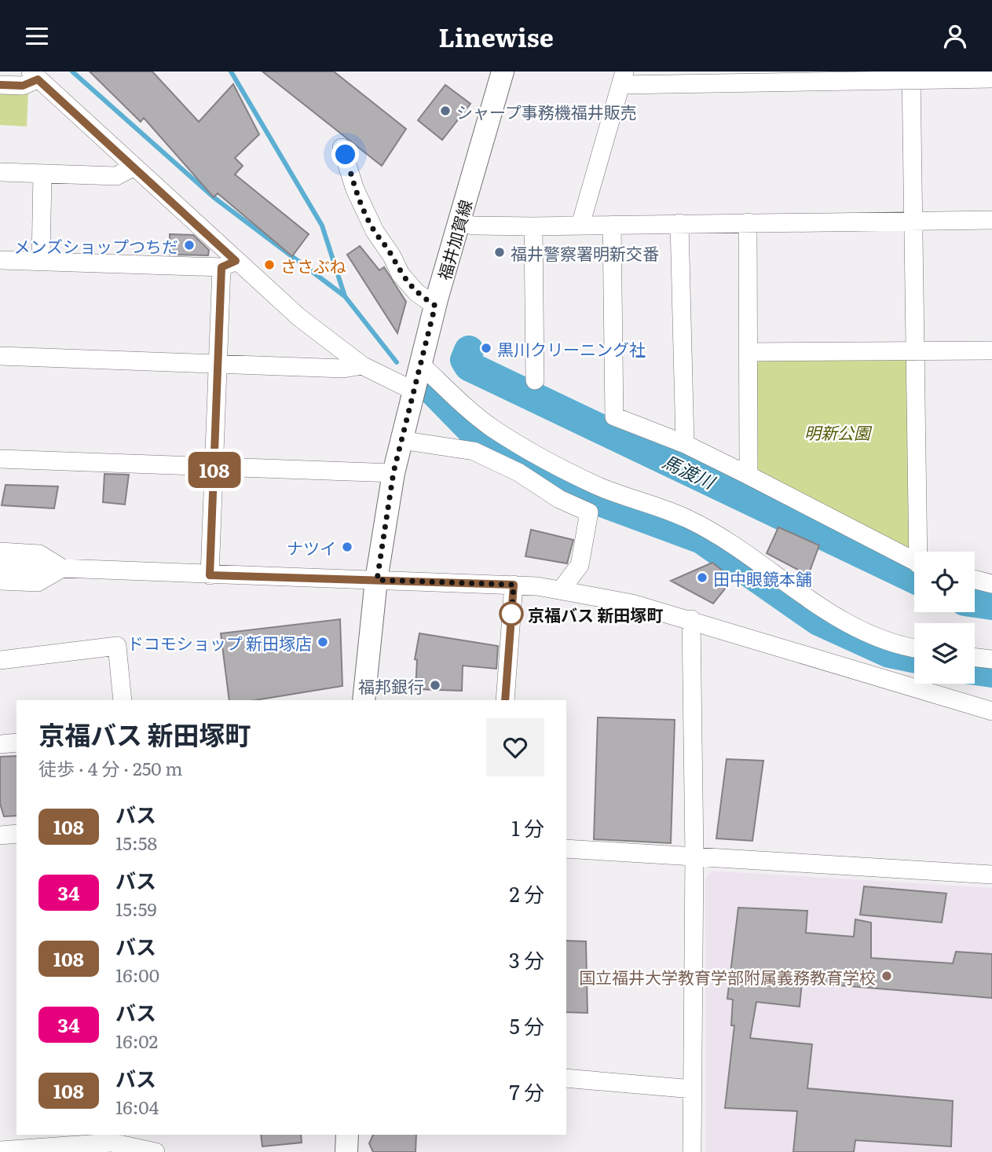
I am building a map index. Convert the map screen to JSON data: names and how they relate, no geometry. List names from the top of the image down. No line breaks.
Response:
{"streets":{"main road":["福井加賀線"]},"water":["馬渡川"],"parks":["明新公園"],"places":["シャープ事務機福井販売","メンズショップつちだ","福井警察署明新交番","ささぶね","黒川クリーニング社","ナツイ","田中眼鏡本舗","京福バス 新田塚町","ドコモショップ 新田塚店","福邦銀行","国立福井大学教育学部附属義務教育学校"],"lines":["bus line 108"],"page":{"header":"Linewise","on_map":"108","heading":["京福バス 新田塚町","徒歩 · 4 分 · 250 m"],"list":[{"mark":"108","name":"バス","note":"15:58","value":"1 分"},{"mark":"34","name":"バス","note":"15:59","value":"2 分"},{"mark":"108","name":"バス","note":"16:00","value":"3 分"},{"mark":"34","name":"バス","note":"16:02","value":"5 分"},{"mark":"108","name":"バス","note":"16:04","value":"7 分"}]}}
